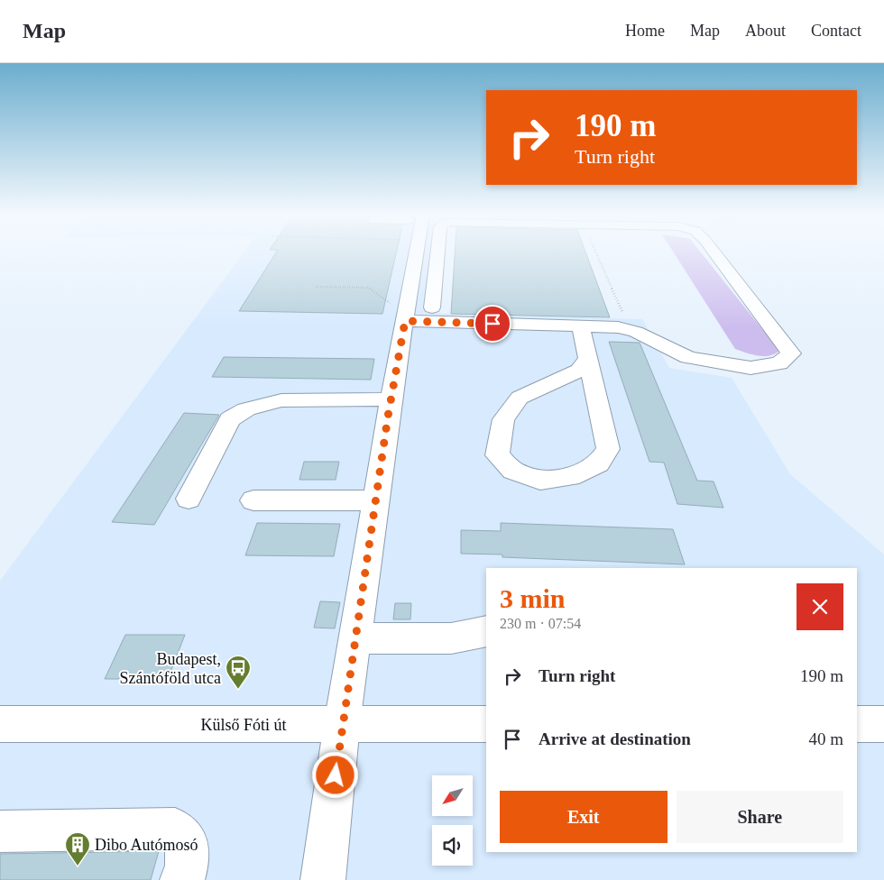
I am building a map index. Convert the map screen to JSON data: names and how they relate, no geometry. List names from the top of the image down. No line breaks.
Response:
{"streets":{"street":["Külső Fóti út"]},"places":{"bus stop":["Budapest, Szántóföld utca"],"building":["Dibo Autómosó"]},"north":"bottom left","page":{"header":"Map","nav":["Home","Map","About","Contact"],"turn":["190 m","Turn right"],"heading":["3 min","230 m · 07:54"],"list":[{"name":"Turn right","value":"190 m"},{"name":"Arrive at destination","value":"40 m"}],"buttons":["Exit","Share"]}}
